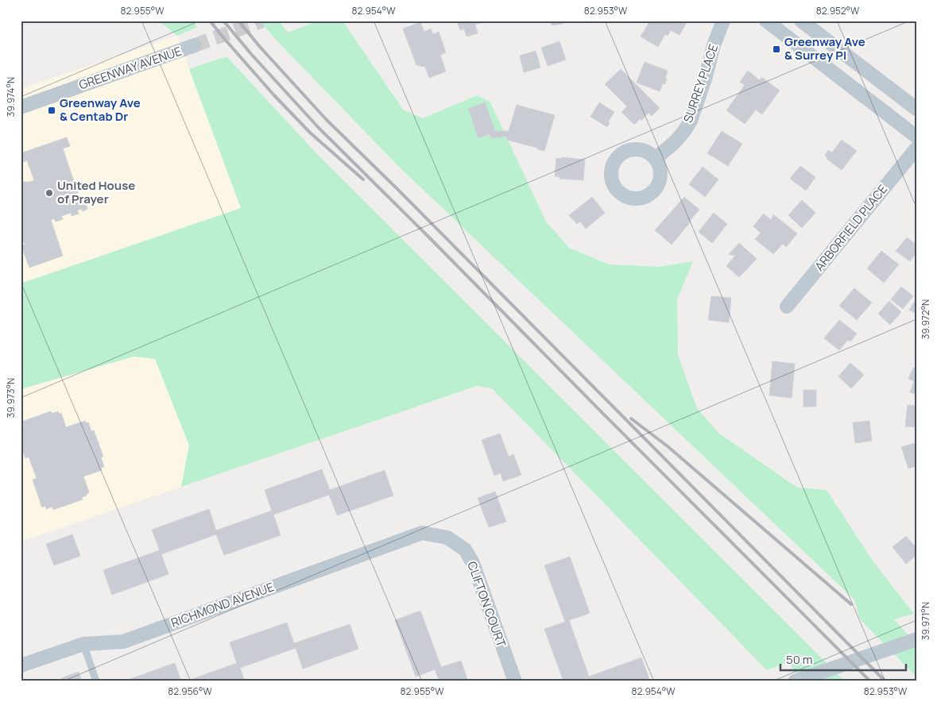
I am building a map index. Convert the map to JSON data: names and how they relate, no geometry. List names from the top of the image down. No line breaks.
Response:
{"streets":{"street":["GREENWAY AVENUE","SURREY PLACE","ARBORFIELD PLACE","CLIFTON COURT","RICHMOND AVENUE"]},"crossings":[["CLIFTON COURT","RICHMOND AVENUE"]],"places":{"transit":["Greenway Ave & Surrey Pl","Greenway Ave & Centab Dr"],"other":["United House of Prayer"]},"scale_bar":"50 m","coordinates":["82.955°W","82.954°W","82.953°W","82.952°W","39.974°N","39.972°N","39.973°N","39.971°N","82.956°W"]}
